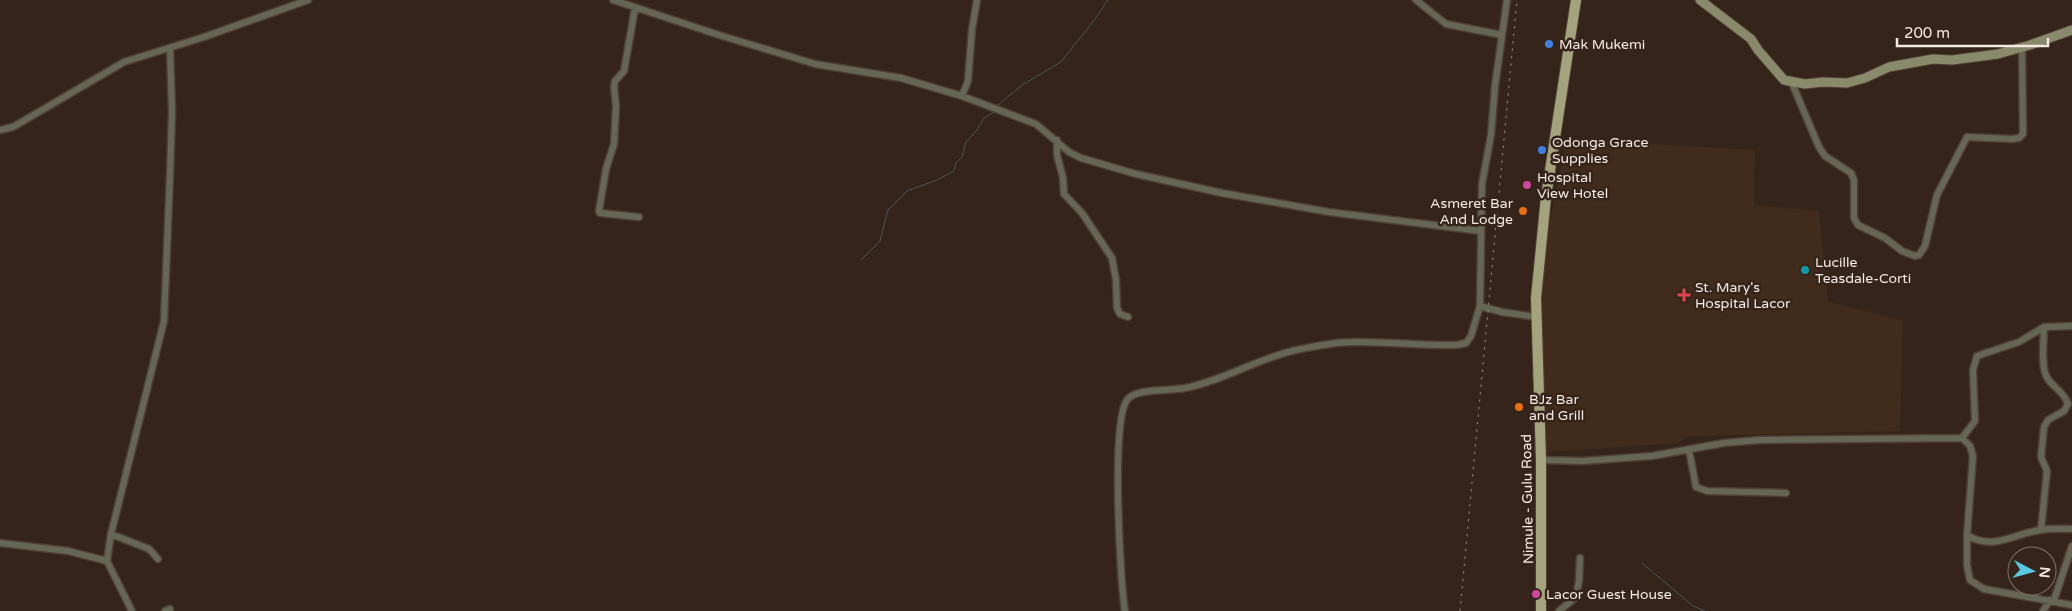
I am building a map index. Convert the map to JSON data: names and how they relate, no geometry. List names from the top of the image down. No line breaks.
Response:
{"streets":{"main road":["Nimule - Gulu Road"]},"places":{"other":["Mak Mukemi","Odonga Grace Supplies","Hospital View Hotel","Asmeret Bar And Lodge","Lucille Teasdale-Corti","BJz Bar and Grill","Lacor Guest House"],"health":["St. Mary's Hospital Lacor"]},"scale_bar":"200 m","north":"right"}
